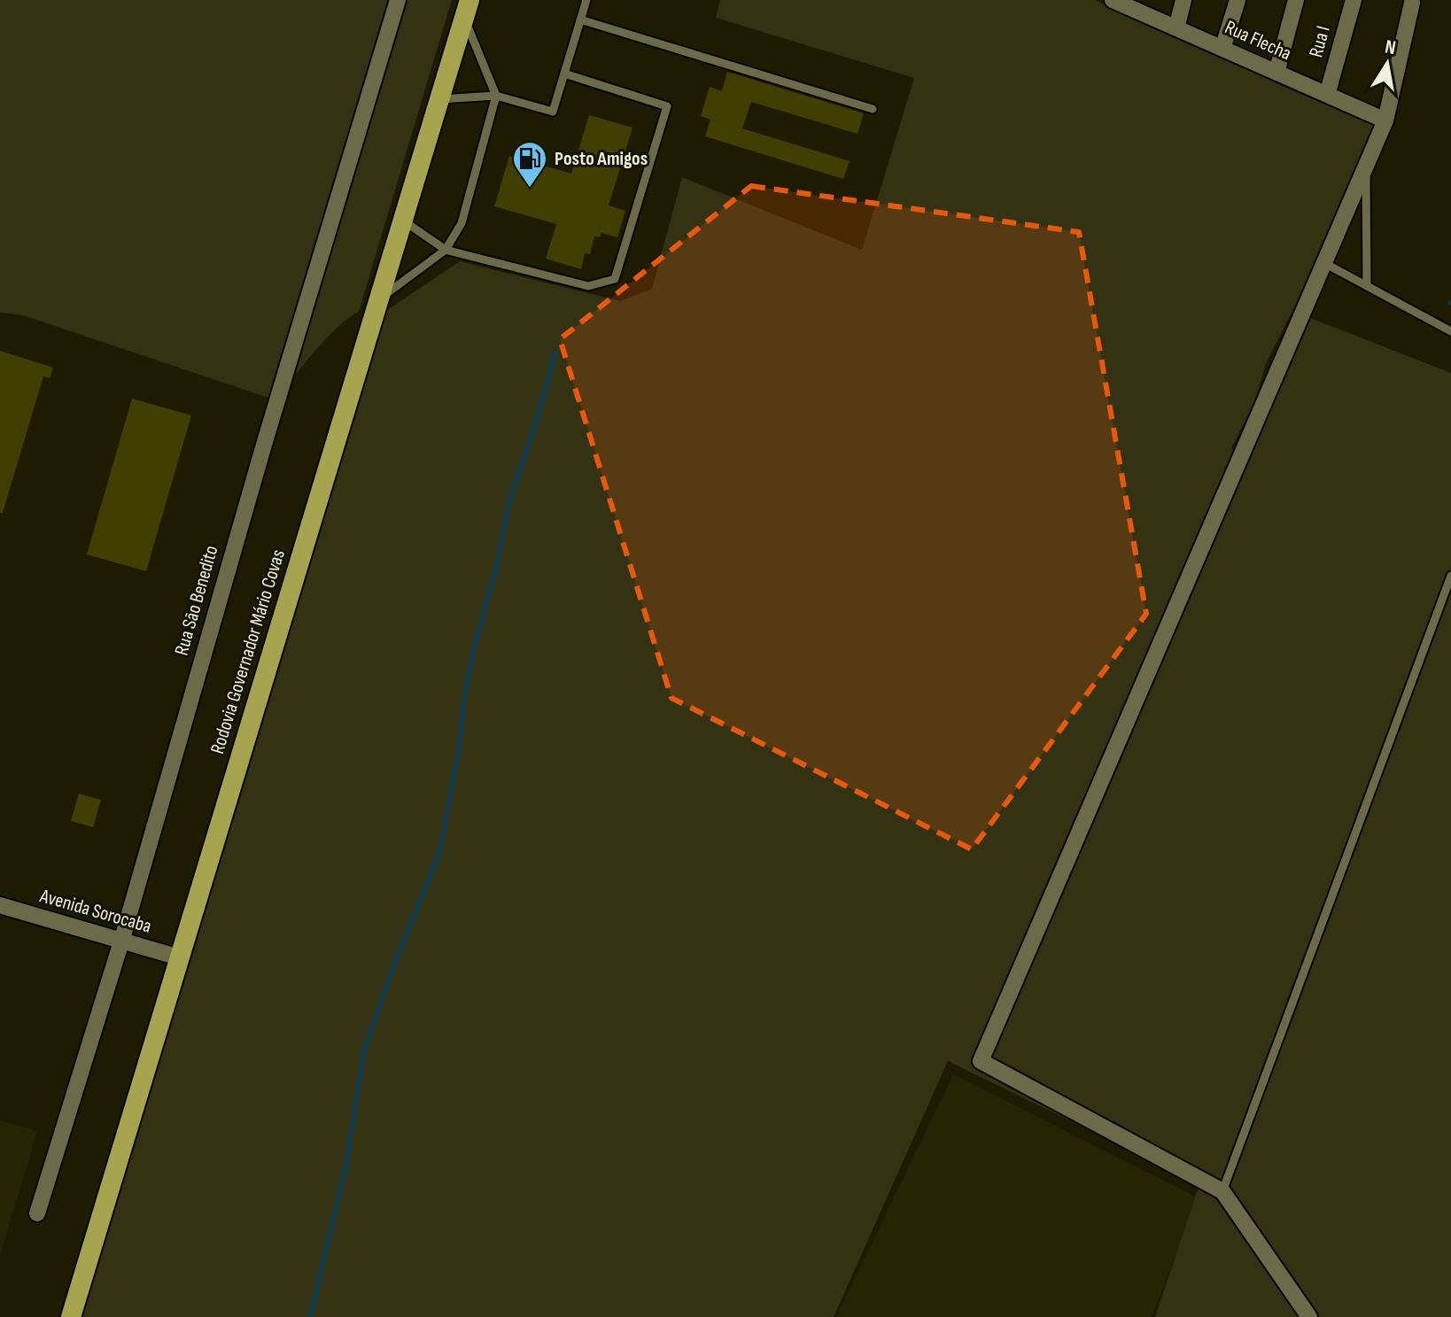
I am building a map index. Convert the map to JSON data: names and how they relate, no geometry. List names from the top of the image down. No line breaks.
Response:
{"streets":{"highway":["Rodovia Governador Mário Covas"],"street":["Rua Flecha","Rua I","Rua São Benedito","Avenida Sorocaba"]},"crossings":[["Rua Flecha","Rua I"],["Rua São Benedito","Avenida Sorocaba"],["Rodovia Governador Mário Covas","Avenida Sorocaba"]],"places":{"fuel station":["Posto Amigos"]},"north":"top"}
